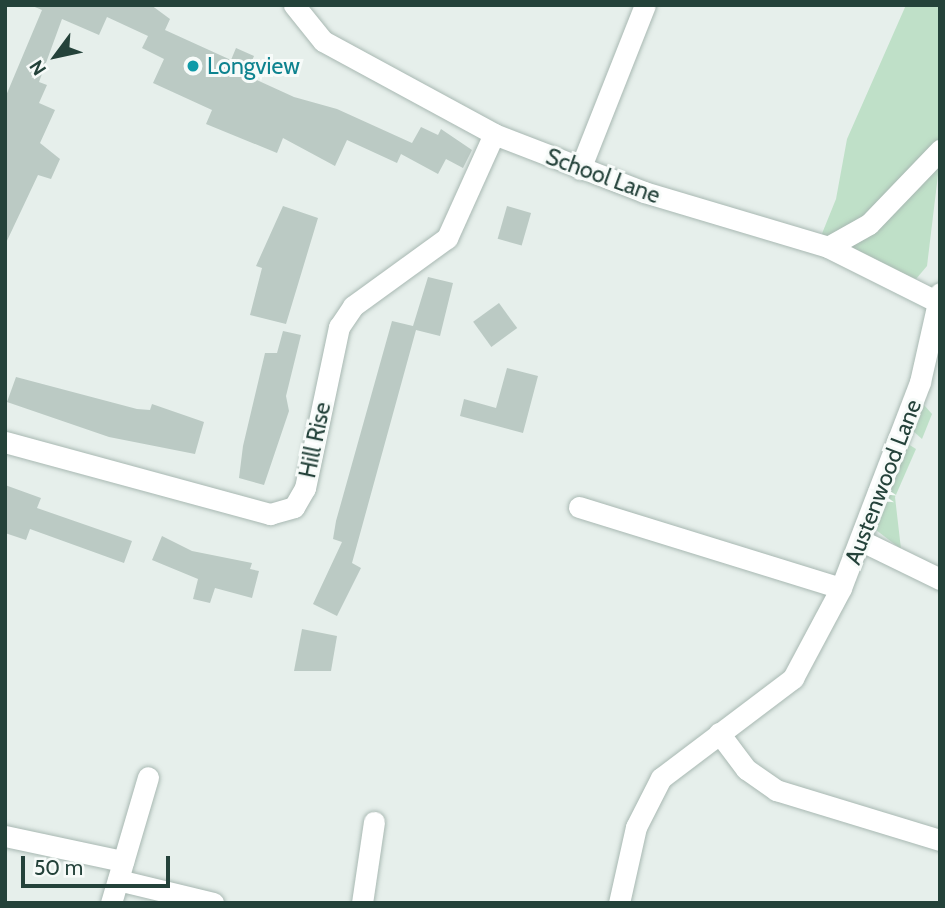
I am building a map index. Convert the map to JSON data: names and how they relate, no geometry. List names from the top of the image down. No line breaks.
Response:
{"streets":{"street":["School Lane","Hill Rise","Austenwood Lane"]},"crossings":[["School Lane","Hill Rise"],["School Lane","Austenwood Lane"]],"places":["Longview"],"scale_bar":"50 m","north":"bottom left"}
